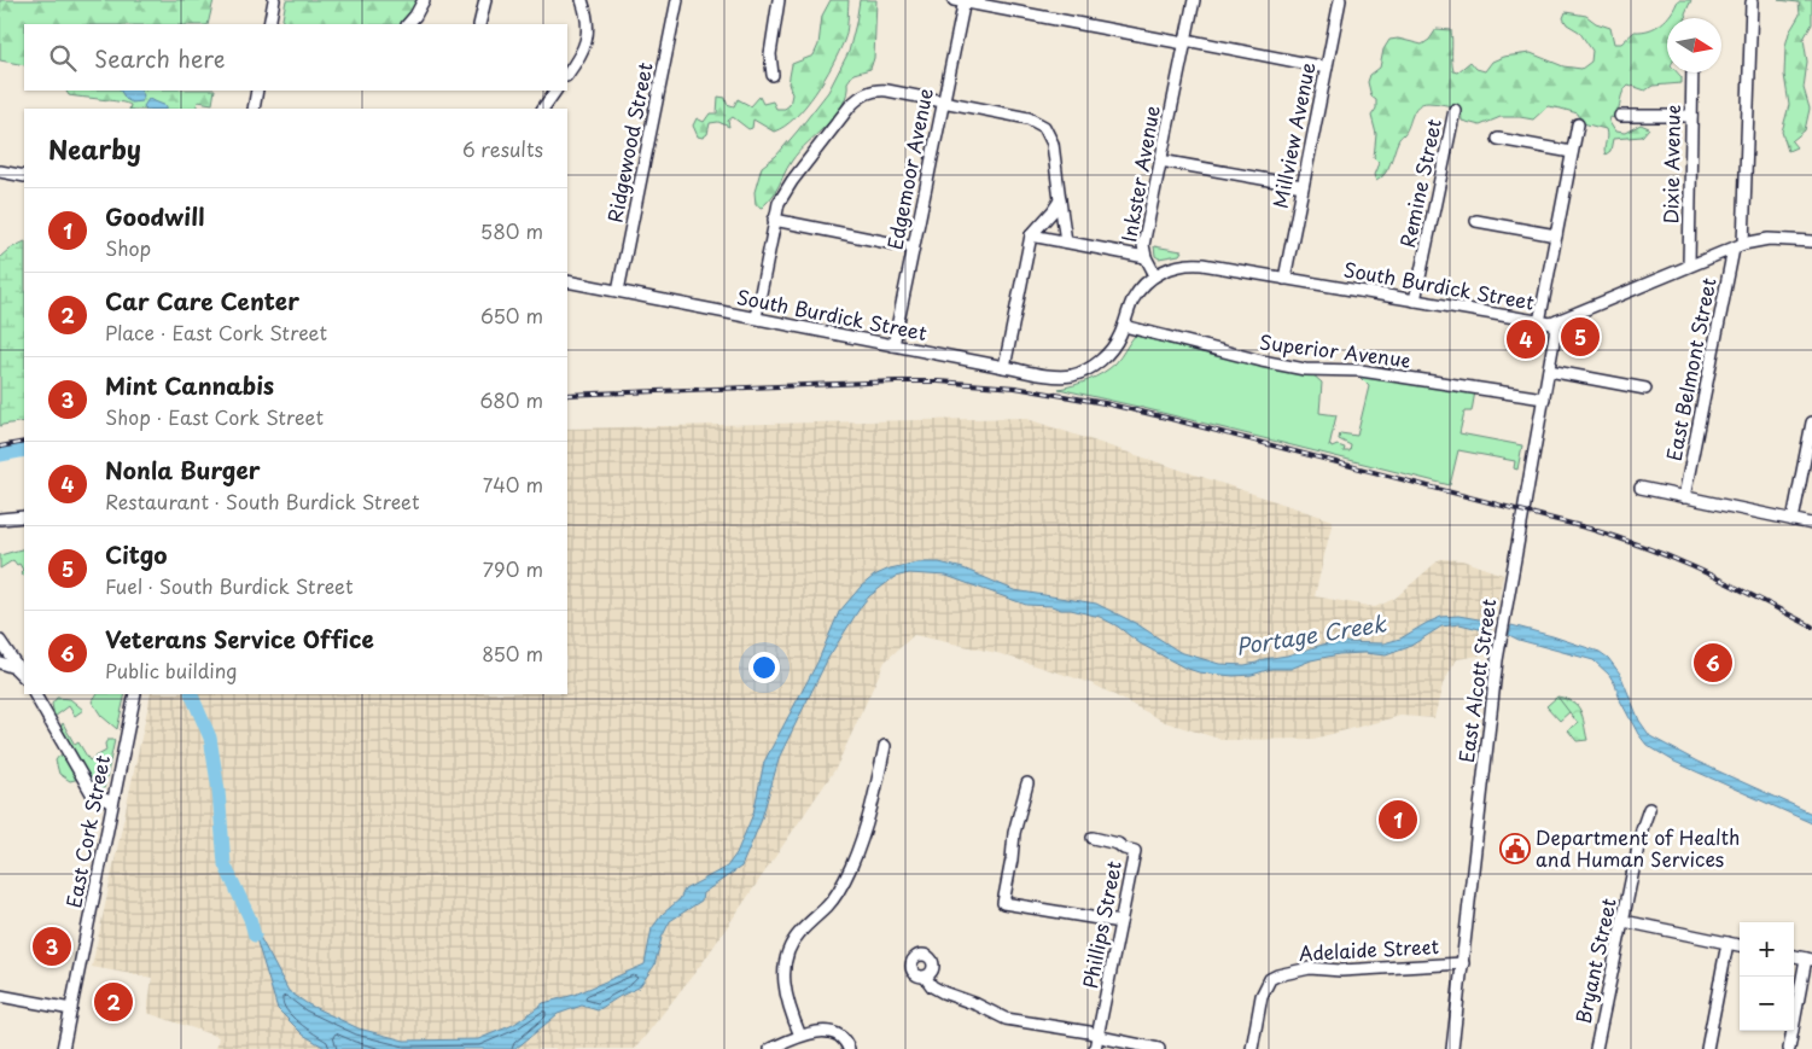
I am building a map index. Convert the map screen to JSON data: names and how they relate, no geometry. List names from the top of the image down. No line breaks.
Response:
{"streets":{"street":["Millview Avenue","Ridgewood Street","Dixie Avenue","Edgemoor Avenue","Inkster Avenue","Remine Street","South Burdick Street","Superior Avenue","East Belmont Street","East Alcott Street","East Cork Street","Phillips Street","Adelaide Street","Bryant Street"]},"crossings":[["Millview Avenue","South Burdick Street"],["Ridgewood Street","South Burdick Street"],["Dixie Avenue","South Burdick Street"],["Edgemoor Avenue","South Burdick Street"],["Inkster Avenue","South Burdick Street"],["Remine Street","South Burdick Street"],["South Burdick Street","Superior Avenue"],["South Burdick Street","East Belmont Street"],["South Burdick Street","East Alcott Street"],["Superior Avenue","East Alcott Street"],["East Alcott Street","Adelaide Street"]],"water":["Portage Creek"],"places":{"public building":["Department of Health and Human Services"]},"north":"right","page":{"search":"Search here","heading":["Nearby","6 results"],"list":[{"mark":"1","name":"Goodwill","note":"Shop","value":"580 m"},{"mark":"2","name":"Car Care Center","note":"Place · East Cork Street","value":"650 m"},{"mark":"3","name":"Mint Cannabis","note":"Shop · East Cork Street","value":"680 m"},{"mark":"4","name":"Nonla Burger","note":"Restaurant · South Burdick Street","value":"740 m"},{"mark":"5","name":"Citgo","note":"Fuel · South Burdick Street","value":"790 m"},{"mark":"6","name":"Veterans Service Office","note":"Public building","value":"850 m"}],"pins":["5","4","6","1","3","2"],"map_buttons":["+","−"]}}
